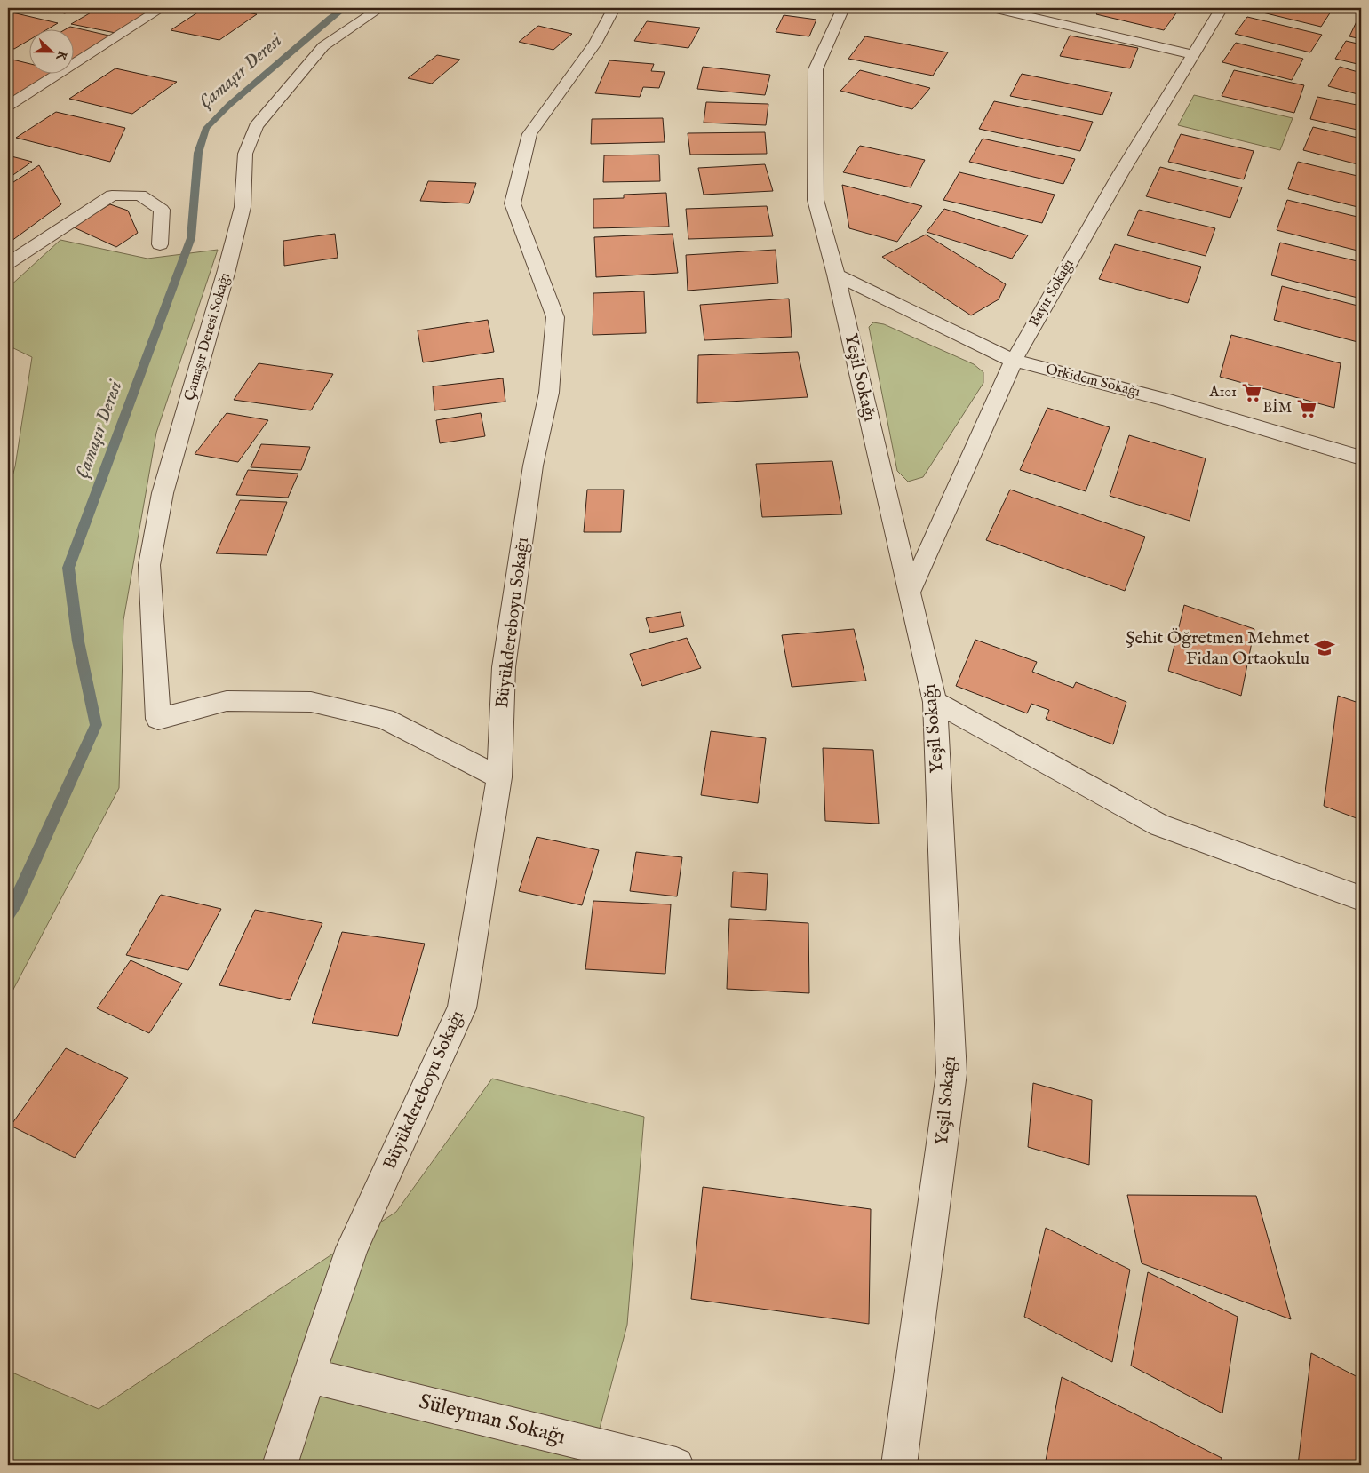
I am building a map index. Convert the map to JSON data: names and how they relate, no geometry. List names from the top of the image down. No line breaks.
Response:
{"streets":{"street":["Bayır Sokağı","Çamaşır Deresi Sokağı","Yeşil Sokağı","Orkidem Sokağı","Büyükdereboyu Sokağı","Süleyman Sokağı"]},"crossings":[["Bayır Sokağı","Yeşil Sokağı"],["Bayır Sokağı","Orkidem Sokağı"],["Çamaşır Deresi Sokağı","Büyükdereboyu Sokağı"],["Yeşil Sokağı","Orkidem Sokağı"],["Büyükdereboyu Sokağı","Süleyman Sokağı"]],"water":["Çamaşır Deresi"],"places":{"supermarket":["A101","BİM"],"school or university":["Şehit Öğretmen Mehmet Fidan Ortaokulu"]},"north":"right"}
